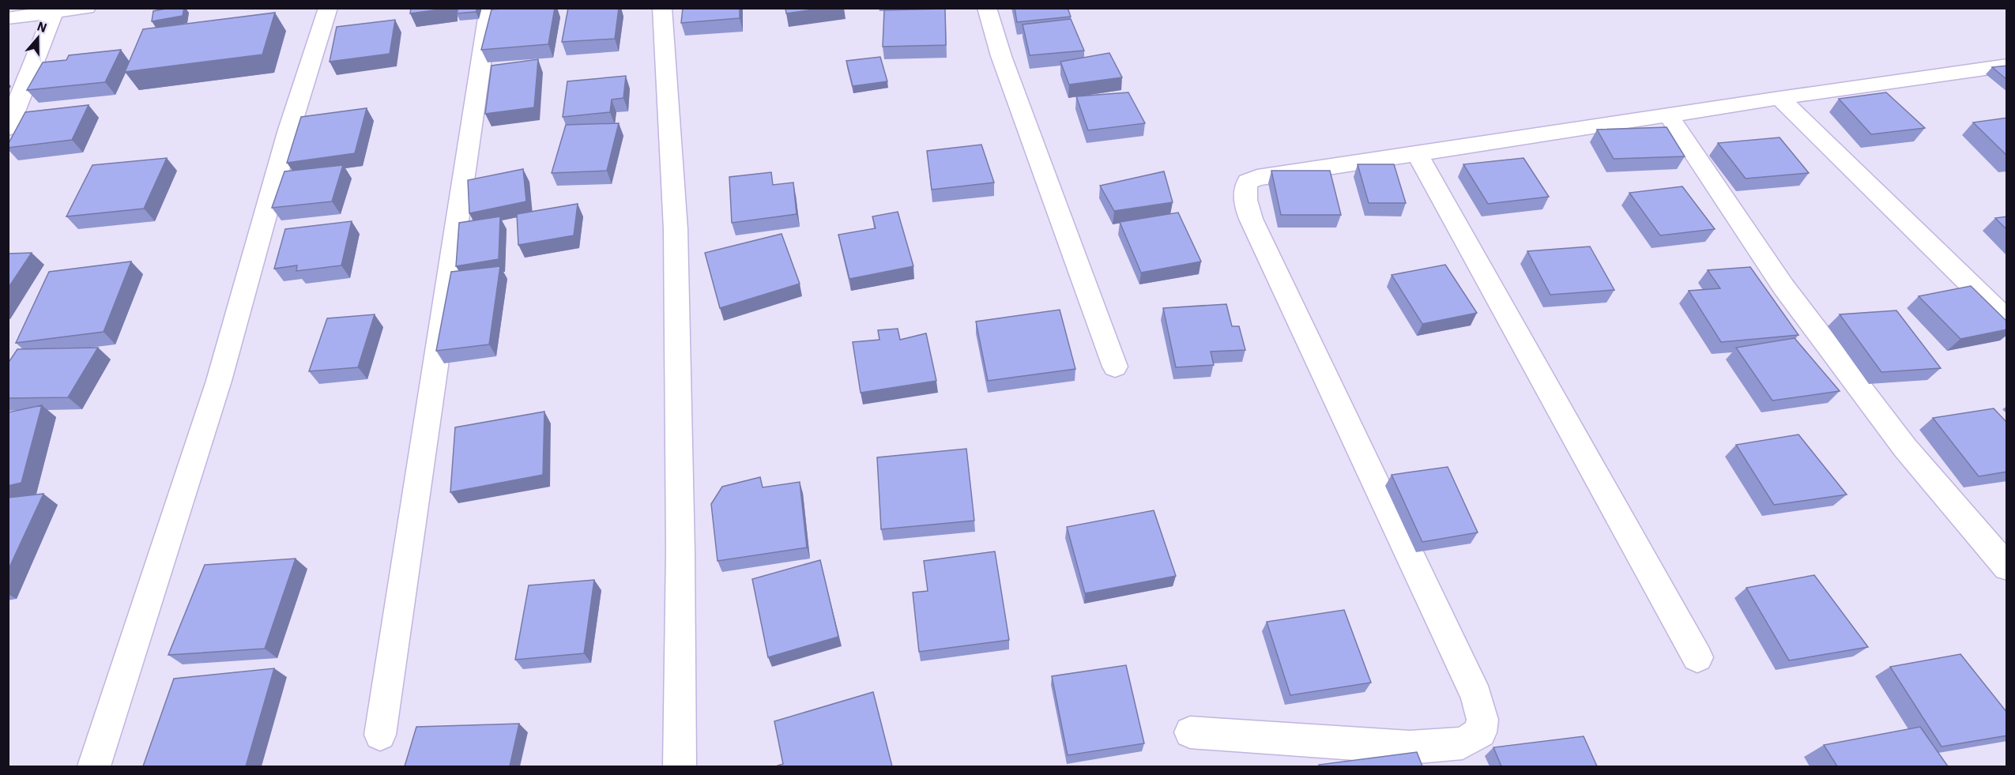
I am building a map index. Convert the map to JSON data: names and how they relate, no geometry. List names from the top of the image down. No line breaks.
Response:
{"north":"top"}
